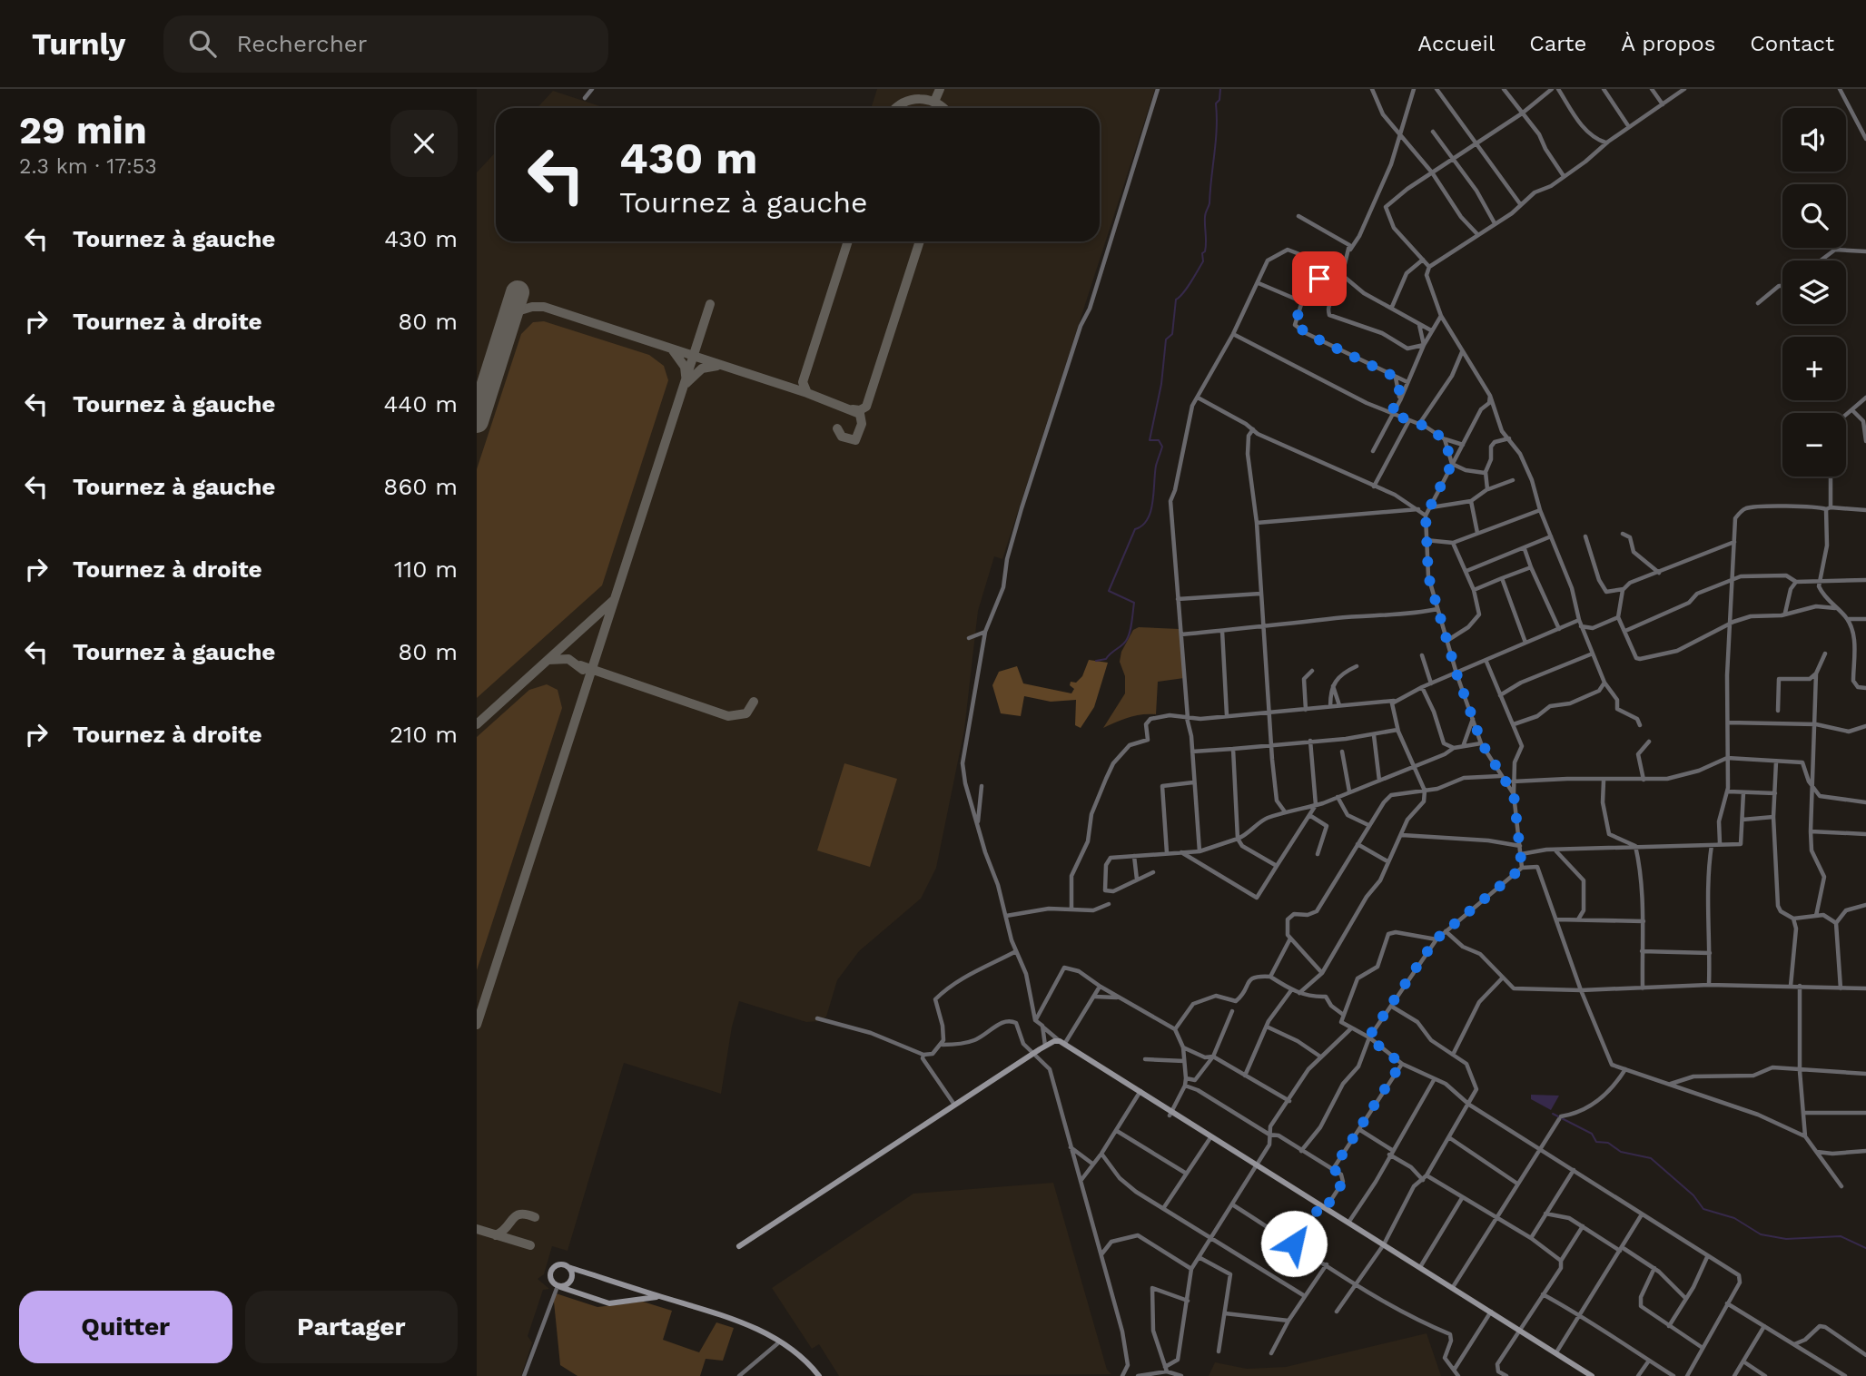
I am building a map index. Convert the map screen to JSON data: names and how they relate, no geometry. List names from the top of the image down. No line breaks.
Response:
{"page":{"header":"Turnly","search":"Rechercher","nav":["Accueil","Carte","À propos","Contact"],"heading":["29 min","2.3 km · 17:53"],"map_buttons":["+","−"],"turn":["430 m","Tournez à gauche"],"list":[{"name":"Tournez à gauche","value":"430 m"},{"name":"Tournez à droite","value":"80 m"},{"name":"Tournez à gauche","value":"440 m"},{"name":"Tournez à gauche","value":"860 m"},{"name":"Tournez à droite","value":"110 m"},{"name":"Tournez à gauche","value":"80 m"},{"name":"Tournez à droite","value":"210 m"}],"buttons":["Quitter","Partager"]}}
